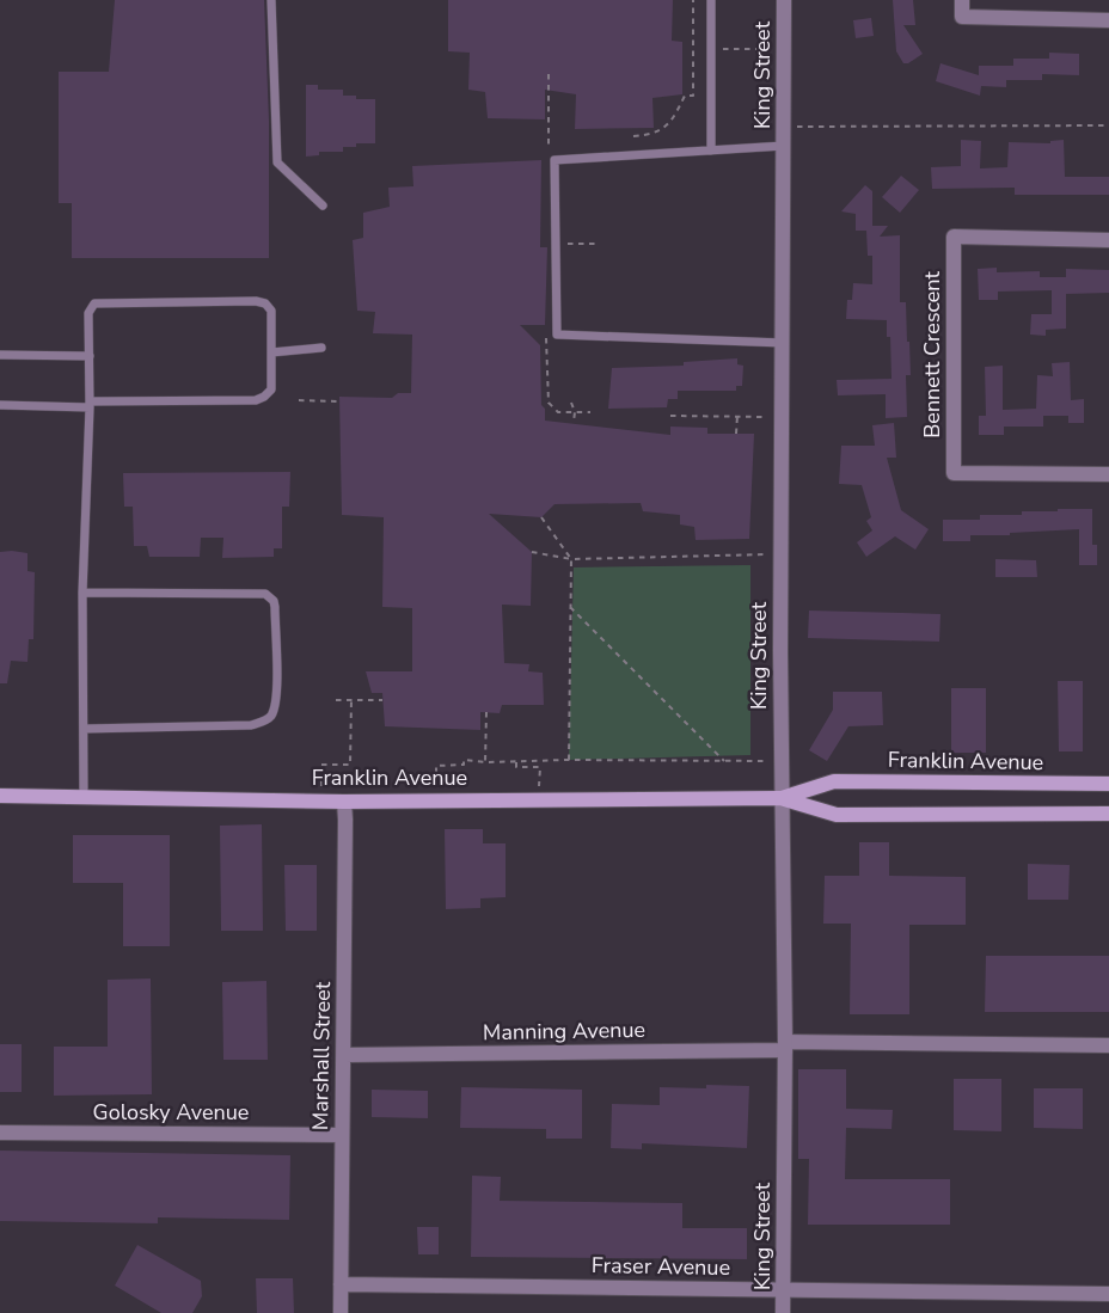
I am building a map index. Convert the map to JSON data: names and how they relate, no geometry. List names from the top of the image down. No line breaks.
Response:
{"streets":{"main road":["Franklin Avenue"],"street":["King Street","Bennett Crescent","Manning Avenue","Marshall Street","Golosky Avenue","Fraser Avenue"]},"crossings":[["King Street","Franklin Avenue"],["King Street","Manning Avenue"],["King Street","Fraser Avenue"],["Franklin Avenue","Marshall Street"],["Manning Avenue","Marshall Street"],["Marshall Street","Golosky Avenue"],["Marshall Street","Fraser Avenue"]]}
